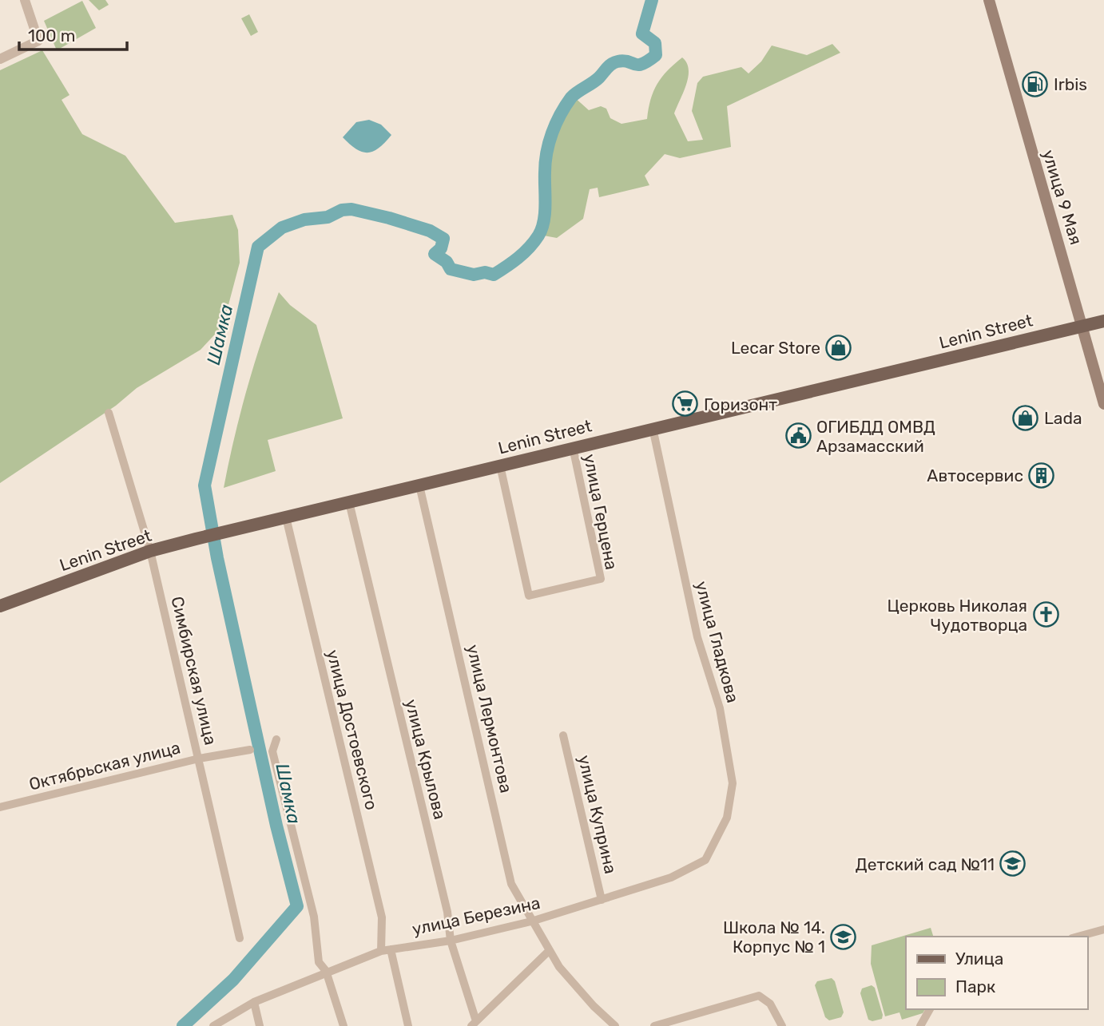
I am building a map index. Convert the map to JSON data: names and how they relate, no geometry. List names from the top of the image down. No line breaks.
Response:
{"streets":{"main road":["улица 9 Мая","Lenin Street"],"street":["улица Герцена","улица Гладкова","Симбирская улица","улица Лермонтова","улица Достоевского","улица Крылова","Октябрьская улица","улица Куприна","улица Березина"]},"crossings":[["улица 9 Мая","Lenin Street"],["Lenin Street","улица Герцена"],["Lenin Street","улица Гладкова"],["Lenin Street","Симбирская улица"],["Lenin Street","улица Лермонтова"],["Lenin Street","улица Достоевского"],["Lenin Street","улица Крылова"],["улица Гладкова","улица Березина"],["Симбирская улица","Октябрьская улица"],["улица Лермонтова","улица Березина"],["улица Достоевского","улица Березина"],["улица Крылова","улица Березина"],["улица Куприна","улица Березина"]],"water":["Шамка"],"places":{"fuel station":["Irbis"],"shop":["Lecar Store","Lada"],"supermarket":["Горизонт"],"public building":["ОГИБДД ОМВД Арзамасский"],"building":["Автосервис"],"church":["Церковь Николая Чудотворца"],"school or university":["Детский сад №11","Школа № 14. Корпус № 1"]},"legend":["Улица","Парк"],"scale_bar":"100 m"}
